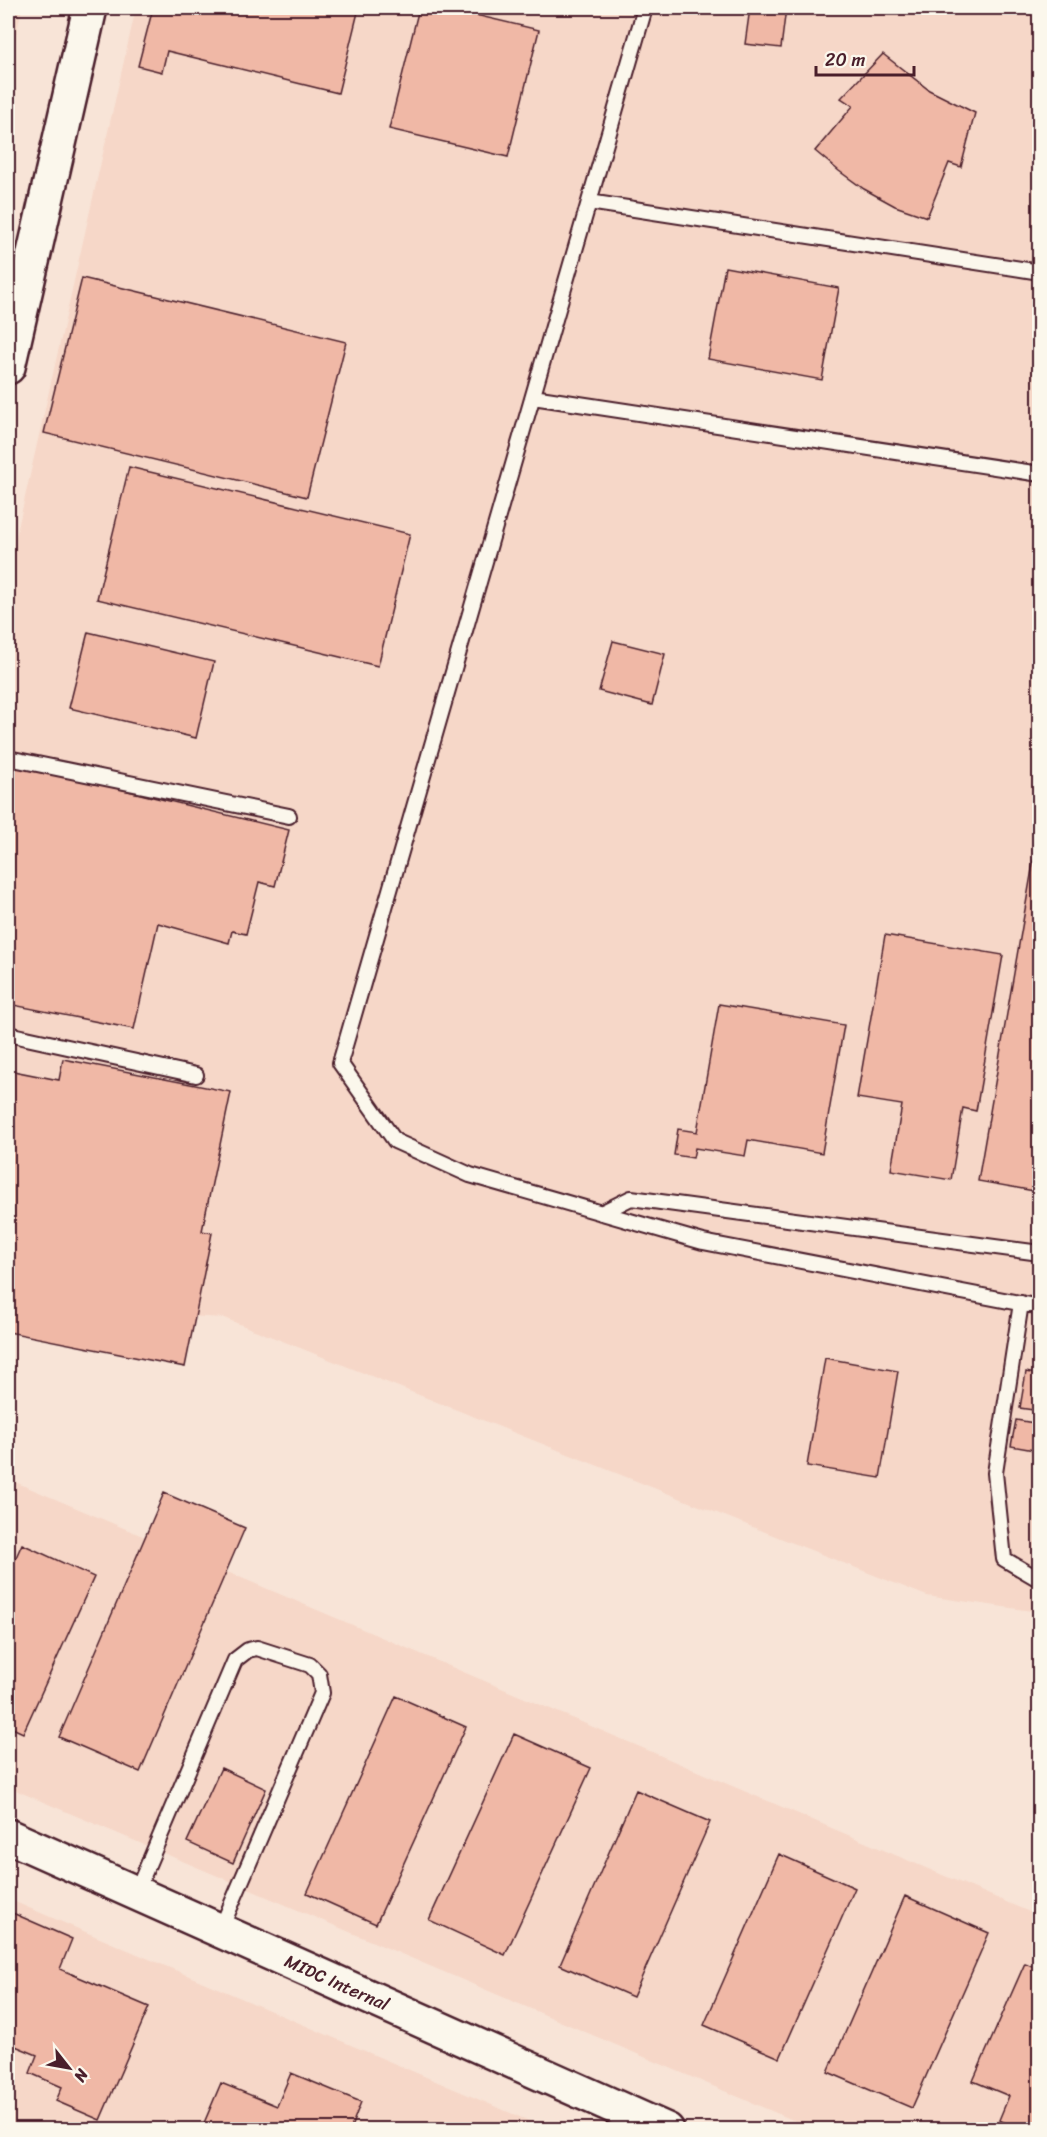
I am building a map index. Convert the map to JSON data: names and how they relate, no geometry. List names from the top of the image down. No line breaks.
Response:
{"streets":{"street":["MIDC Internal"]},"scale_bar":"20 m","north":"bottom right"}
